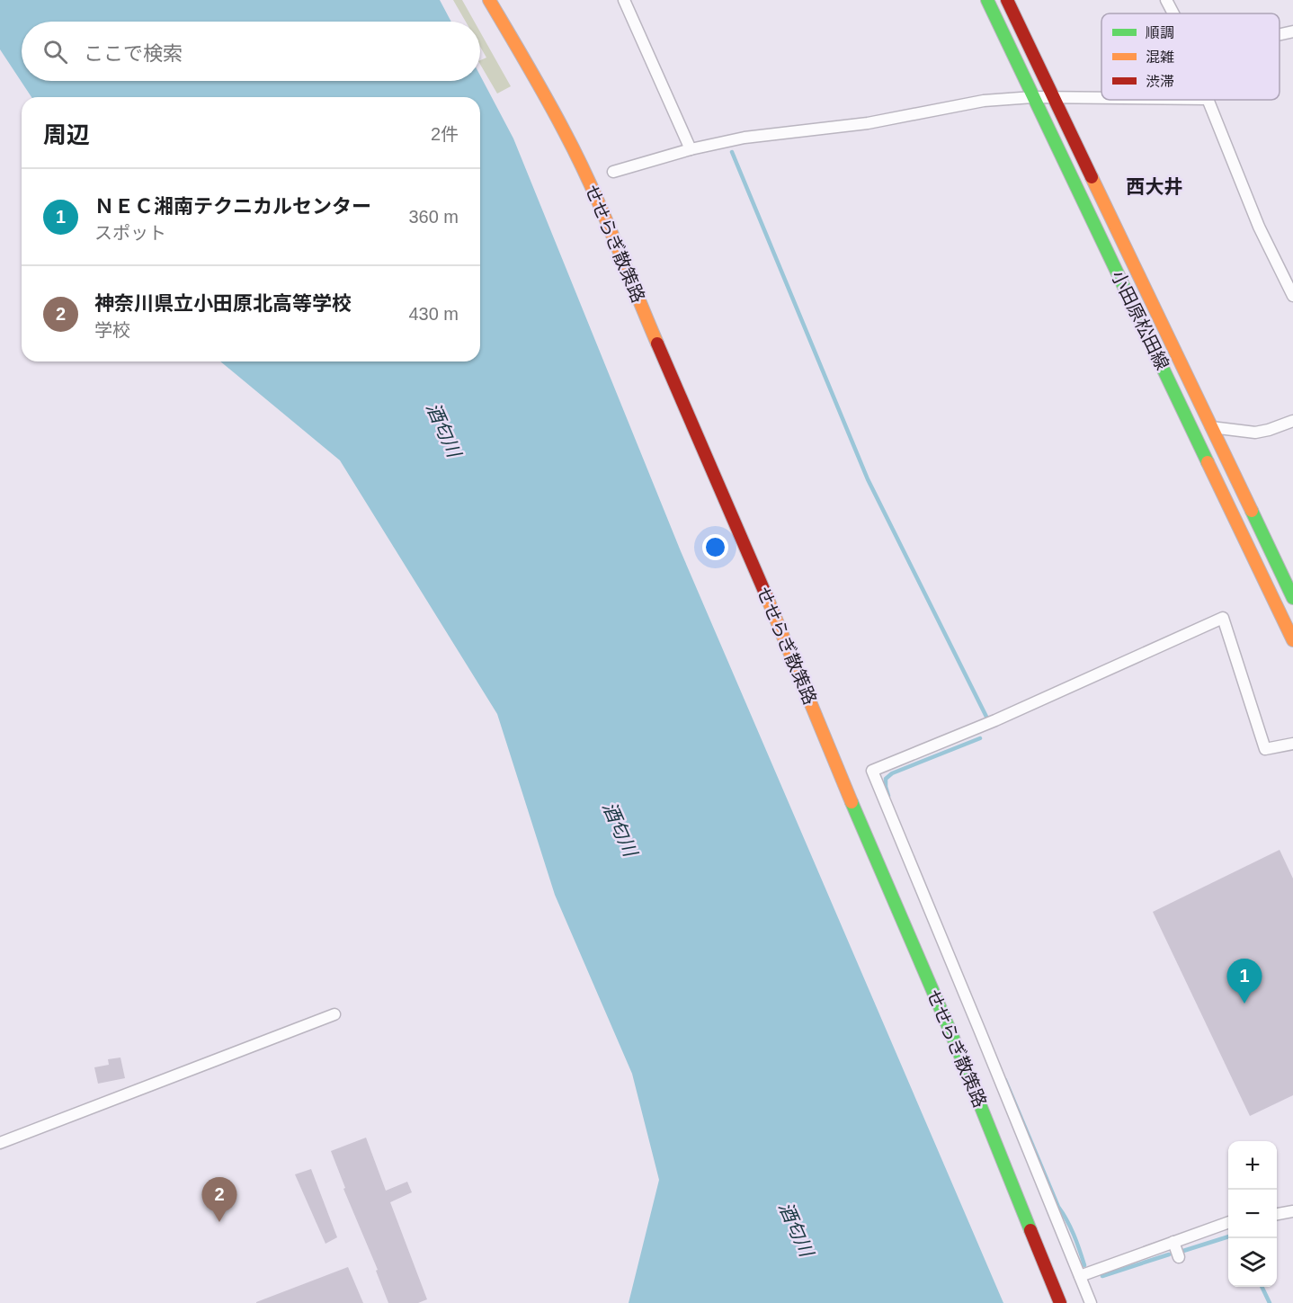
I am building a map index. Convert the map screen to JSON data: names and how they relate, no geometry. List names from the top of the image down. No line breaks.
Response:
{"streets":{"street":["せせらぎ散策路","小田原松田線"]},"districts":["西大井"],"water":["酒匂川"],"legend":["順調","混雑","渋滞"],"page":{"search":"ここで検索","heading":["周辺","2件"],"list":[{"mark":"1","name":"ＮＥＣ湘南テクニカルセンター","note":"スポット","value":"360 m"},{"mark":"2","name":"神奈川県立小田原北高等学校","note":"学校","value":"430 m"}],"pins":["1","2"],"map_buttons":["+","−"]}}
